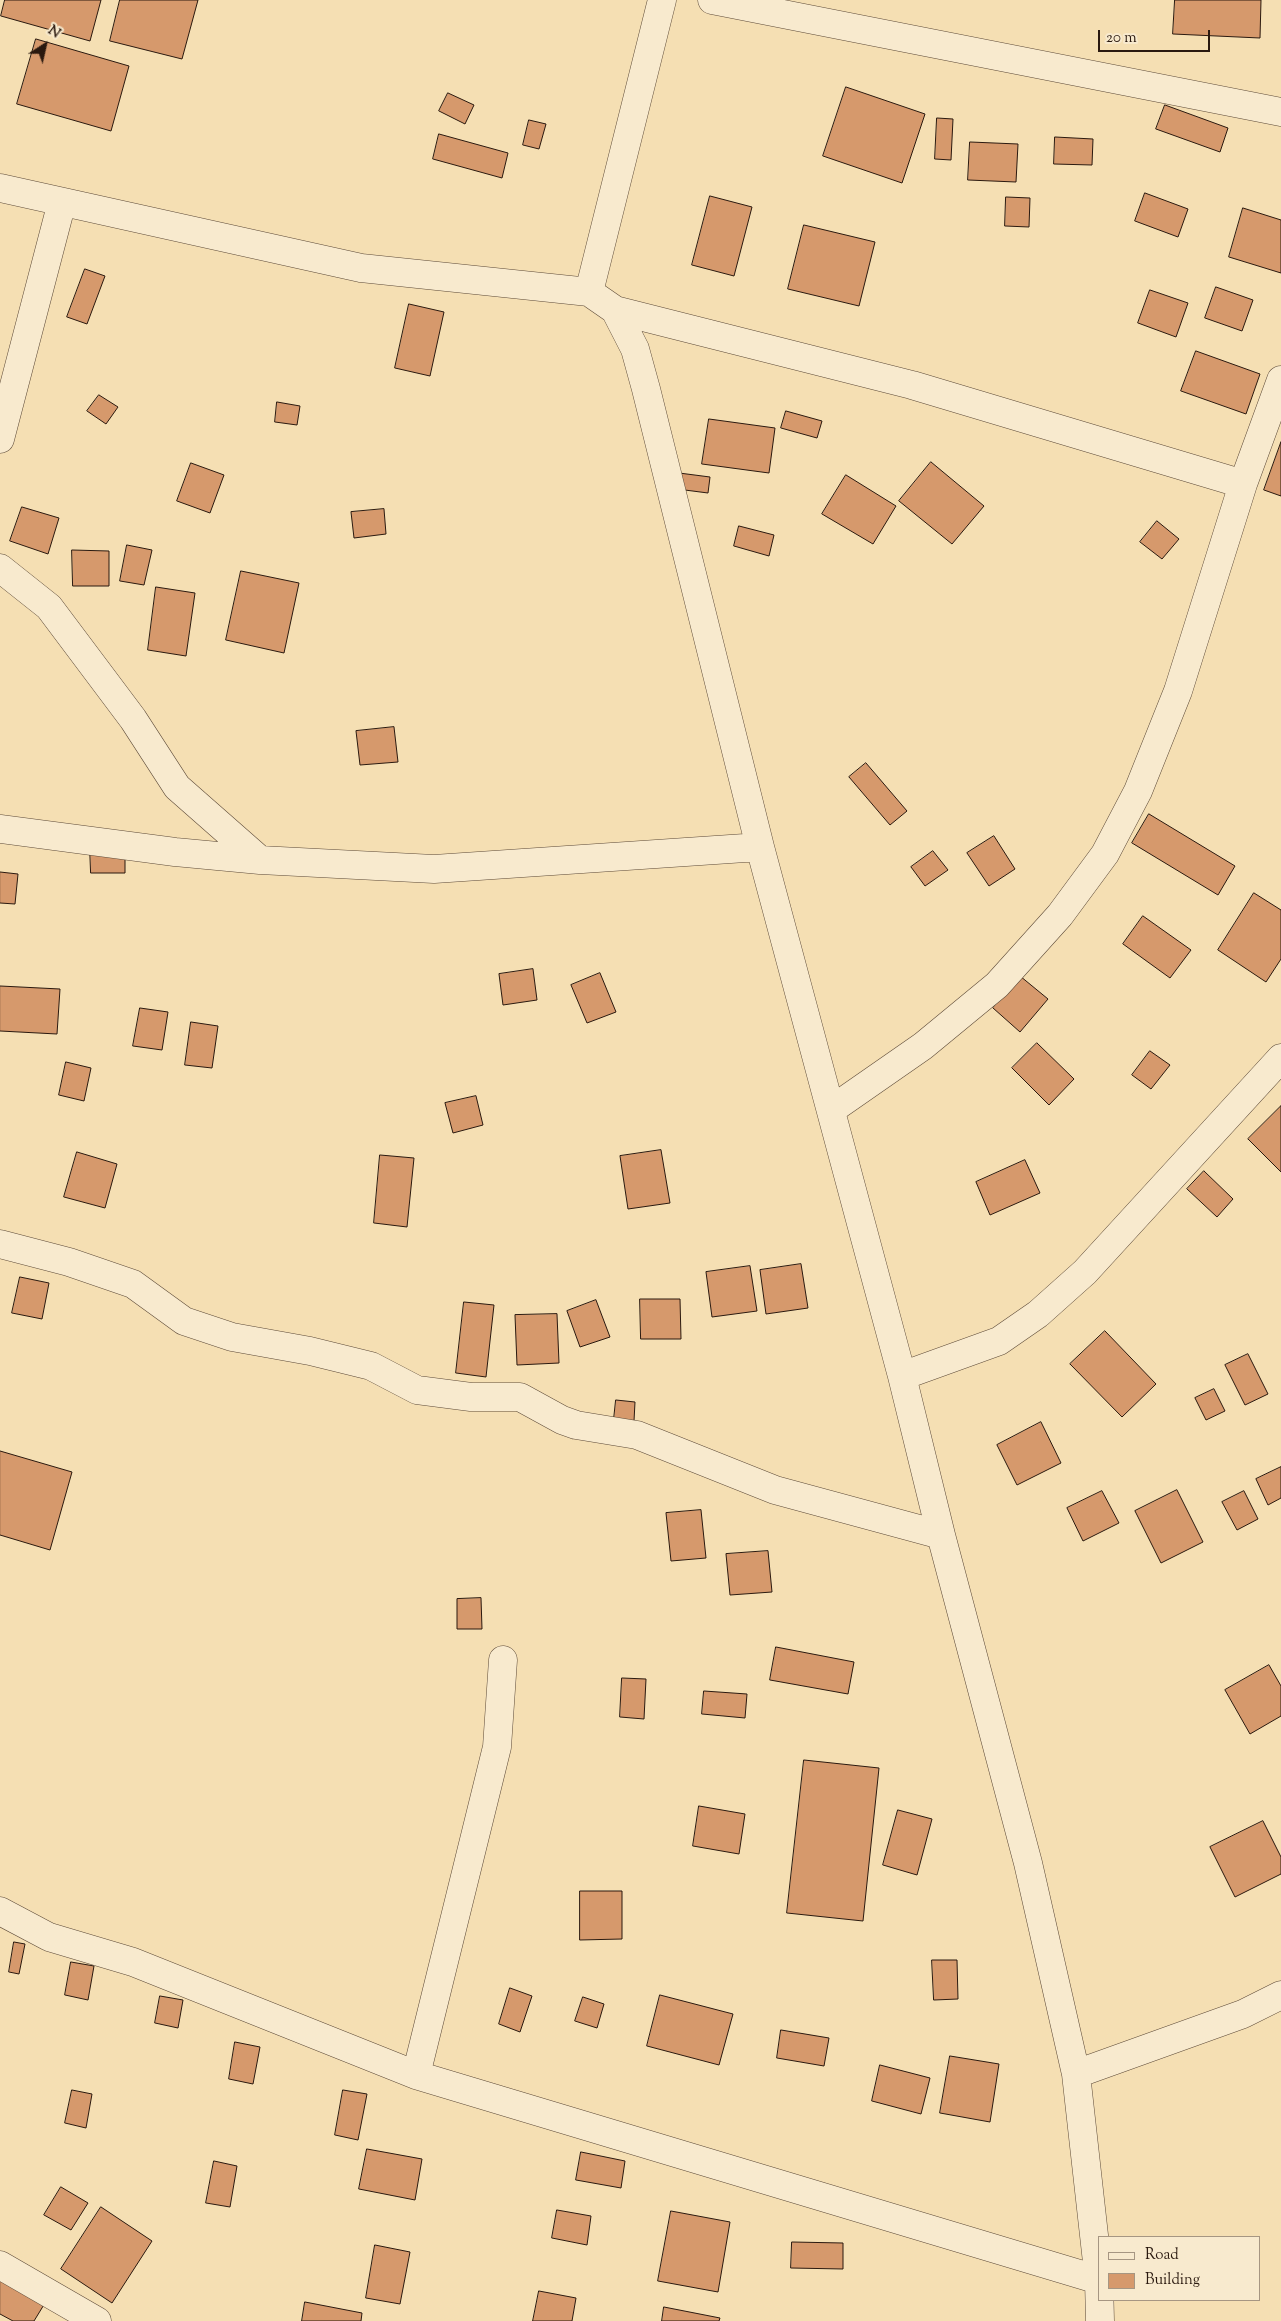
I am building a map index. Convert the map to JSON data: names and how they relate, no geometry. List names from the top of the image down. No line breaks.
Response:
{"legend":["Road","Building"],"scale_bar":"20 m","north":"top right"}
